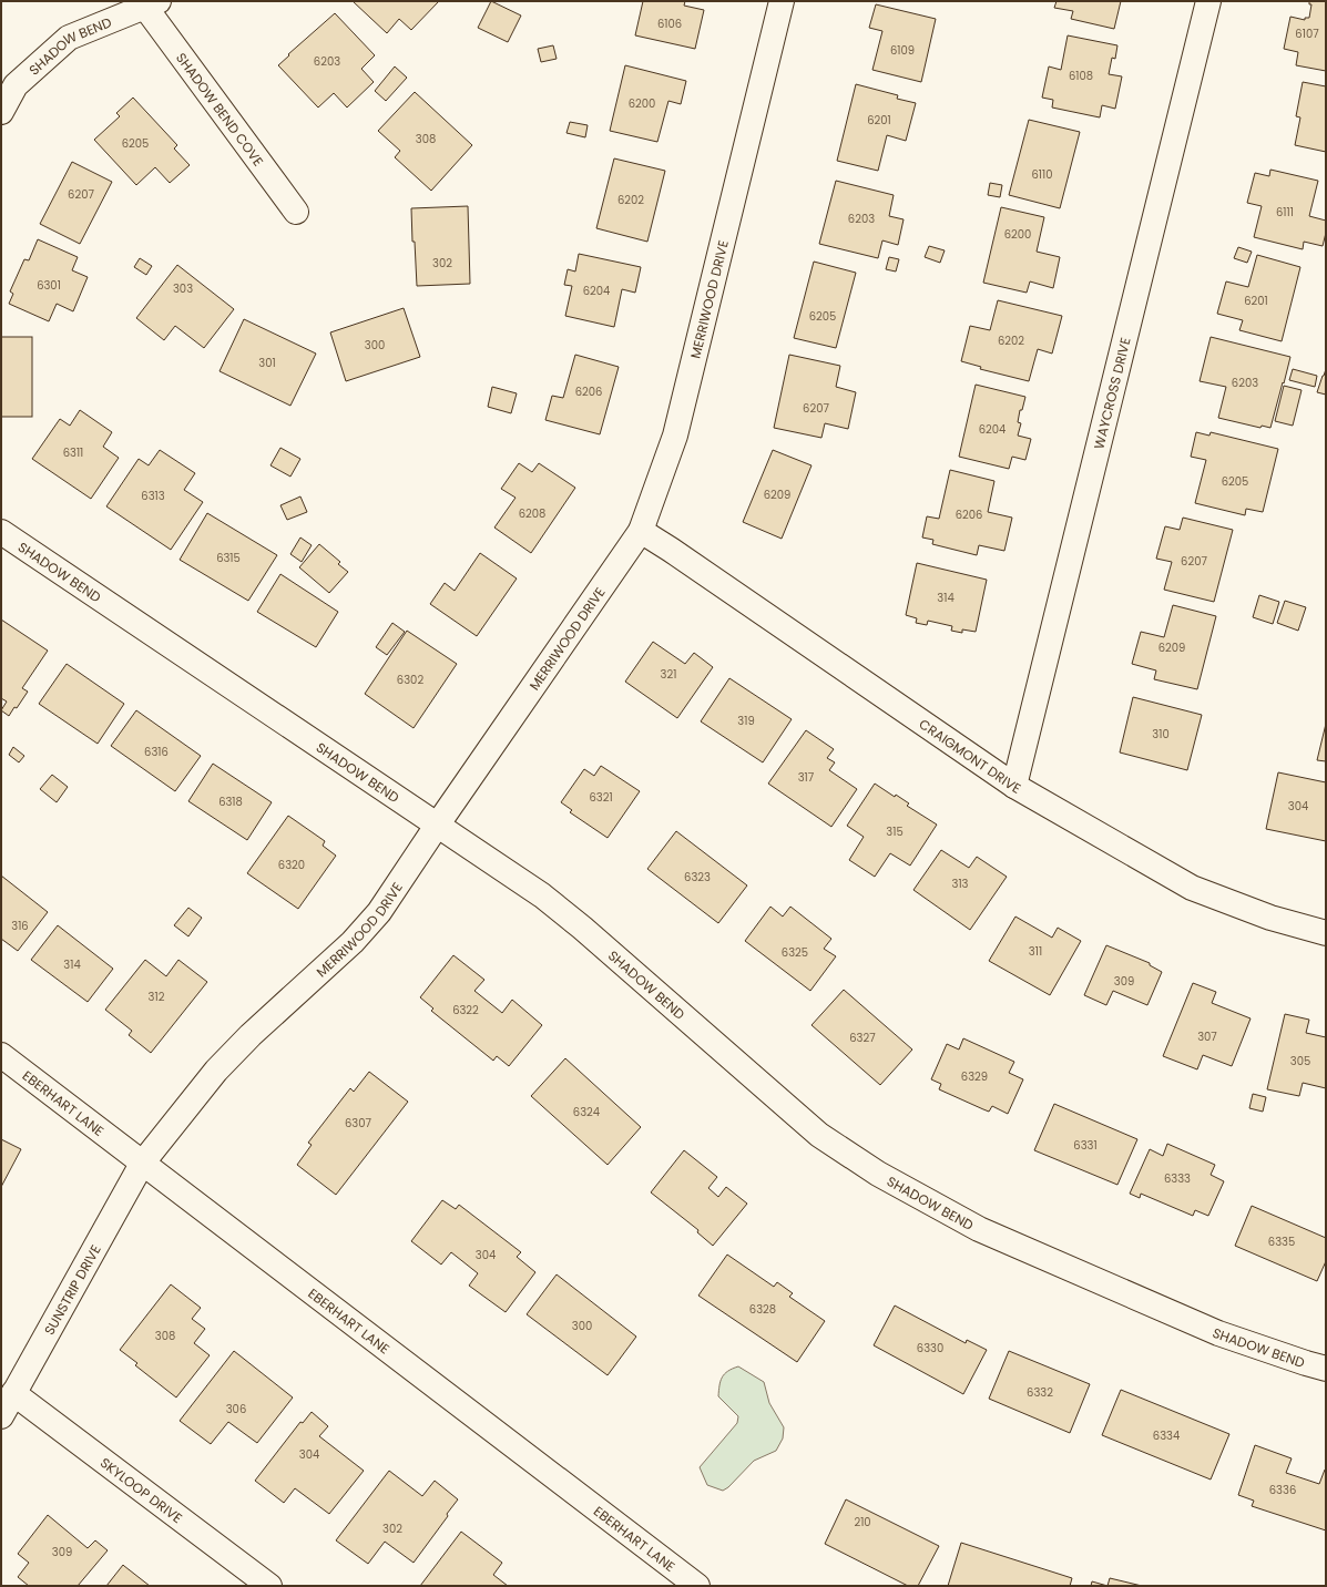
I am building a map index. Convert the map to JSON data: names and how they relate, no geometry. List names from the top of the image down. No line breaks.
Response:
{"streets":{"street":["SHADOW BEND","SHADOW BEND COVE","MERRIWOOD DRIVE","WAYCROSS DRIVE","CRAIGMONT DRIVE","EBERHART LANE","SUNSTRIP DRIVE","SKYLOOP DRIVE"]},"crossings":[["SHADOW BEND","SHADOW BEND COVE"],["SHADOW BEND","MERRIWOOD DRIVE"],["MERRIWOOD DRIVE","CRAIGMONT DRIVE"],["MERRIWOOD DRIVE","EBERHART LANE"],["MERRIWOOD DRIVE","SUNSTRIP DRIVE"],["WAYCROSS DRIVE","CRAIGMONT DRIVE"],["EBERHART LANE","SUNSTRIP DRIVE"],["SUNSTRIP DRIVE","SKYLOOP DRIVE"]],"house_numbers":["6106","6107","6109","6203","6108","6200","6201","308","6205","6110","6207","6202","6111","6203","6200","302","6301","303","6204","6201","6205","6202","300","301","6203","6206","6207","6204","6311","6205","6209","6313","6208","6206","6315","6207","314","6209","321","6302","319","310","6316","317","6321","6318","304","315","6320","6323","313","316","311","6325","314","309","312","6322","307","6327","305","6329","6324","6307","6331","6333","6335","304","6328","300","308","6330","6332","306","6334","304","6336","210","302","309"]}
